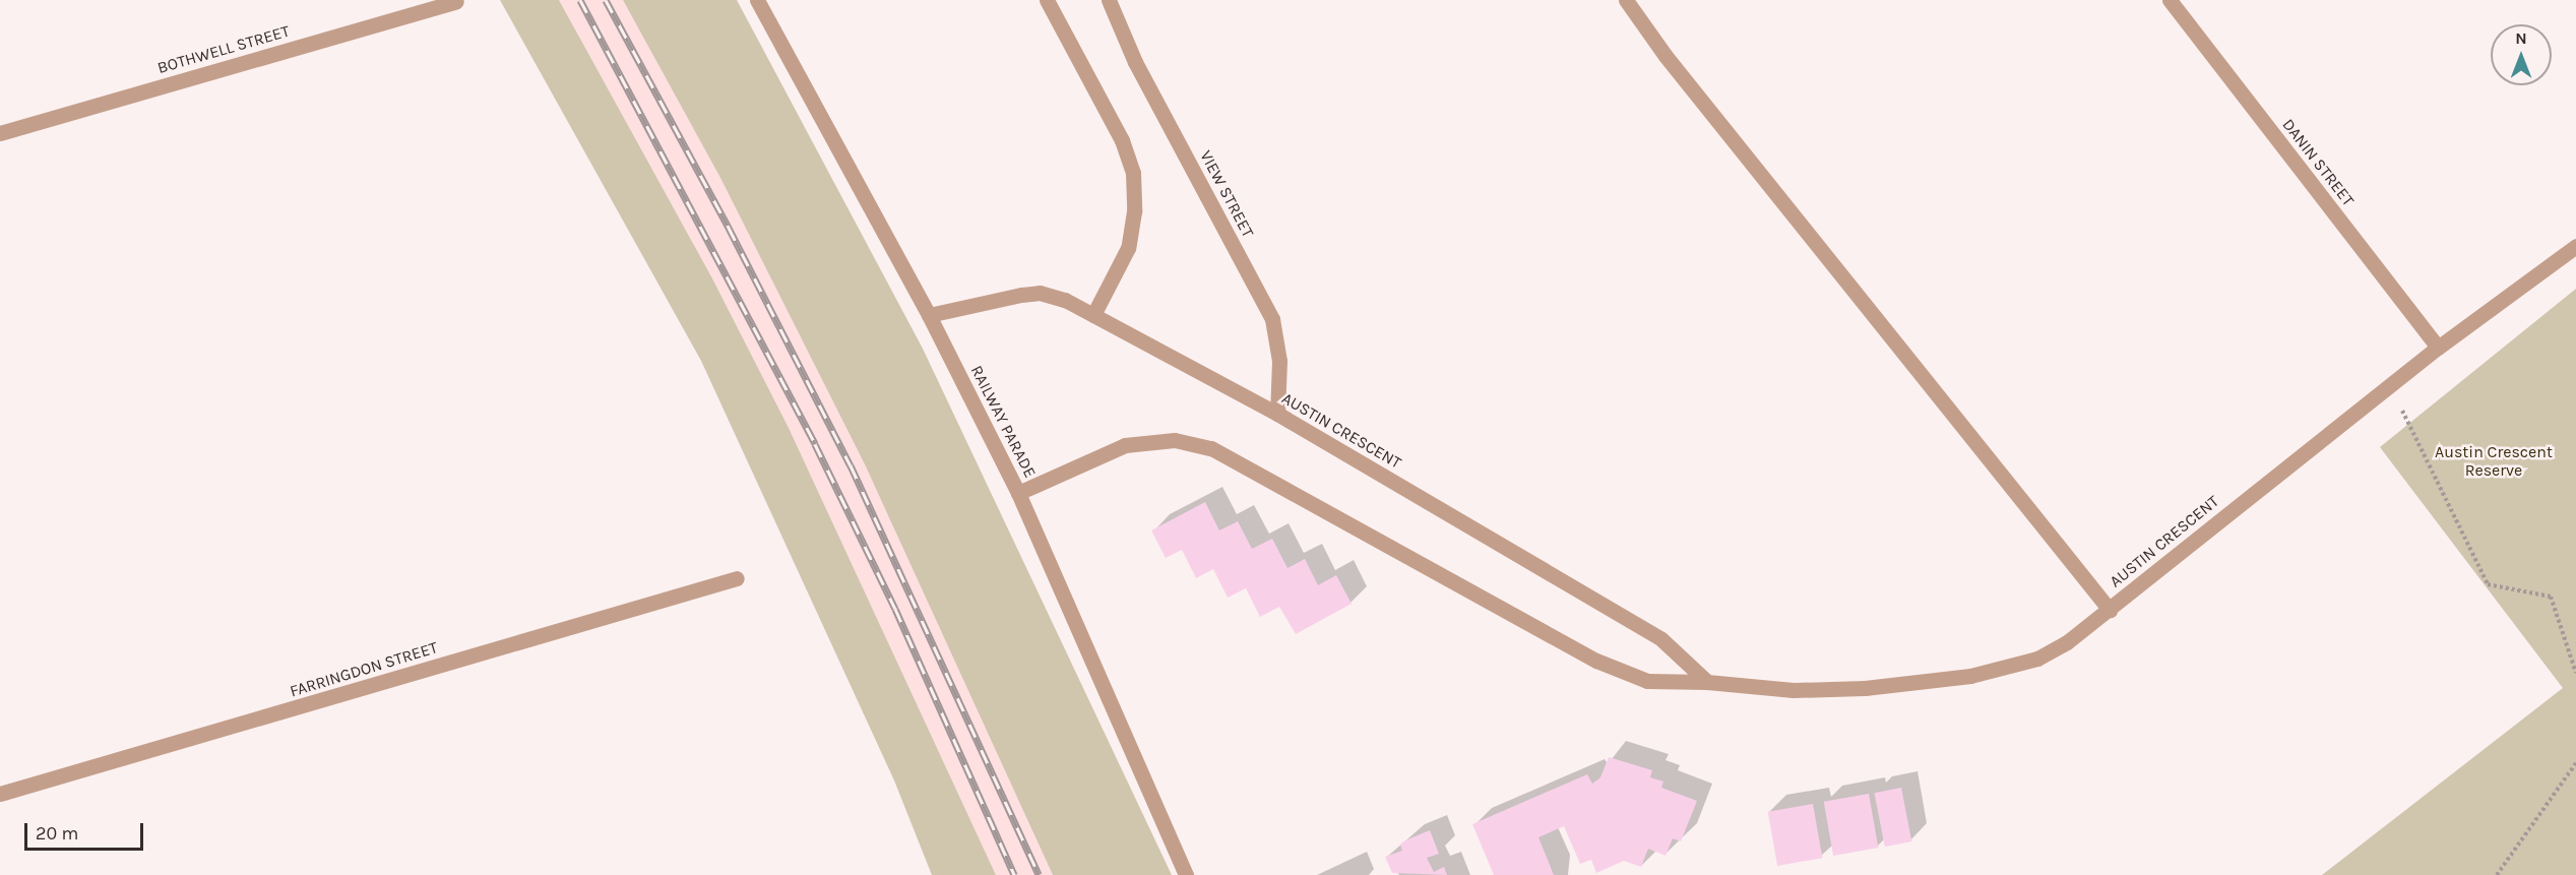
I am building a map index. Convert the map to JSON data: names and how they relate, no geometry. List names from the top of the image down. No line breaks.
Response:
{"streets":{"street":["BOTHWELL STREET","DANIN STREET","VIEW STREET","RAILWAY PARADE","AUSTIN CRESCENT","FARRINGDON STREET"]},"crossings":[["DANIN STREET","AUSTIN CRESCENT"],["VIEW STREET","AUSTIN CRESCENT"],["RAILWAY PARADE","AUSTIN CRESCENT"]],"parks":["Austin Crescent Reserve"],"scale_bar":"20 m","north":"top"}
